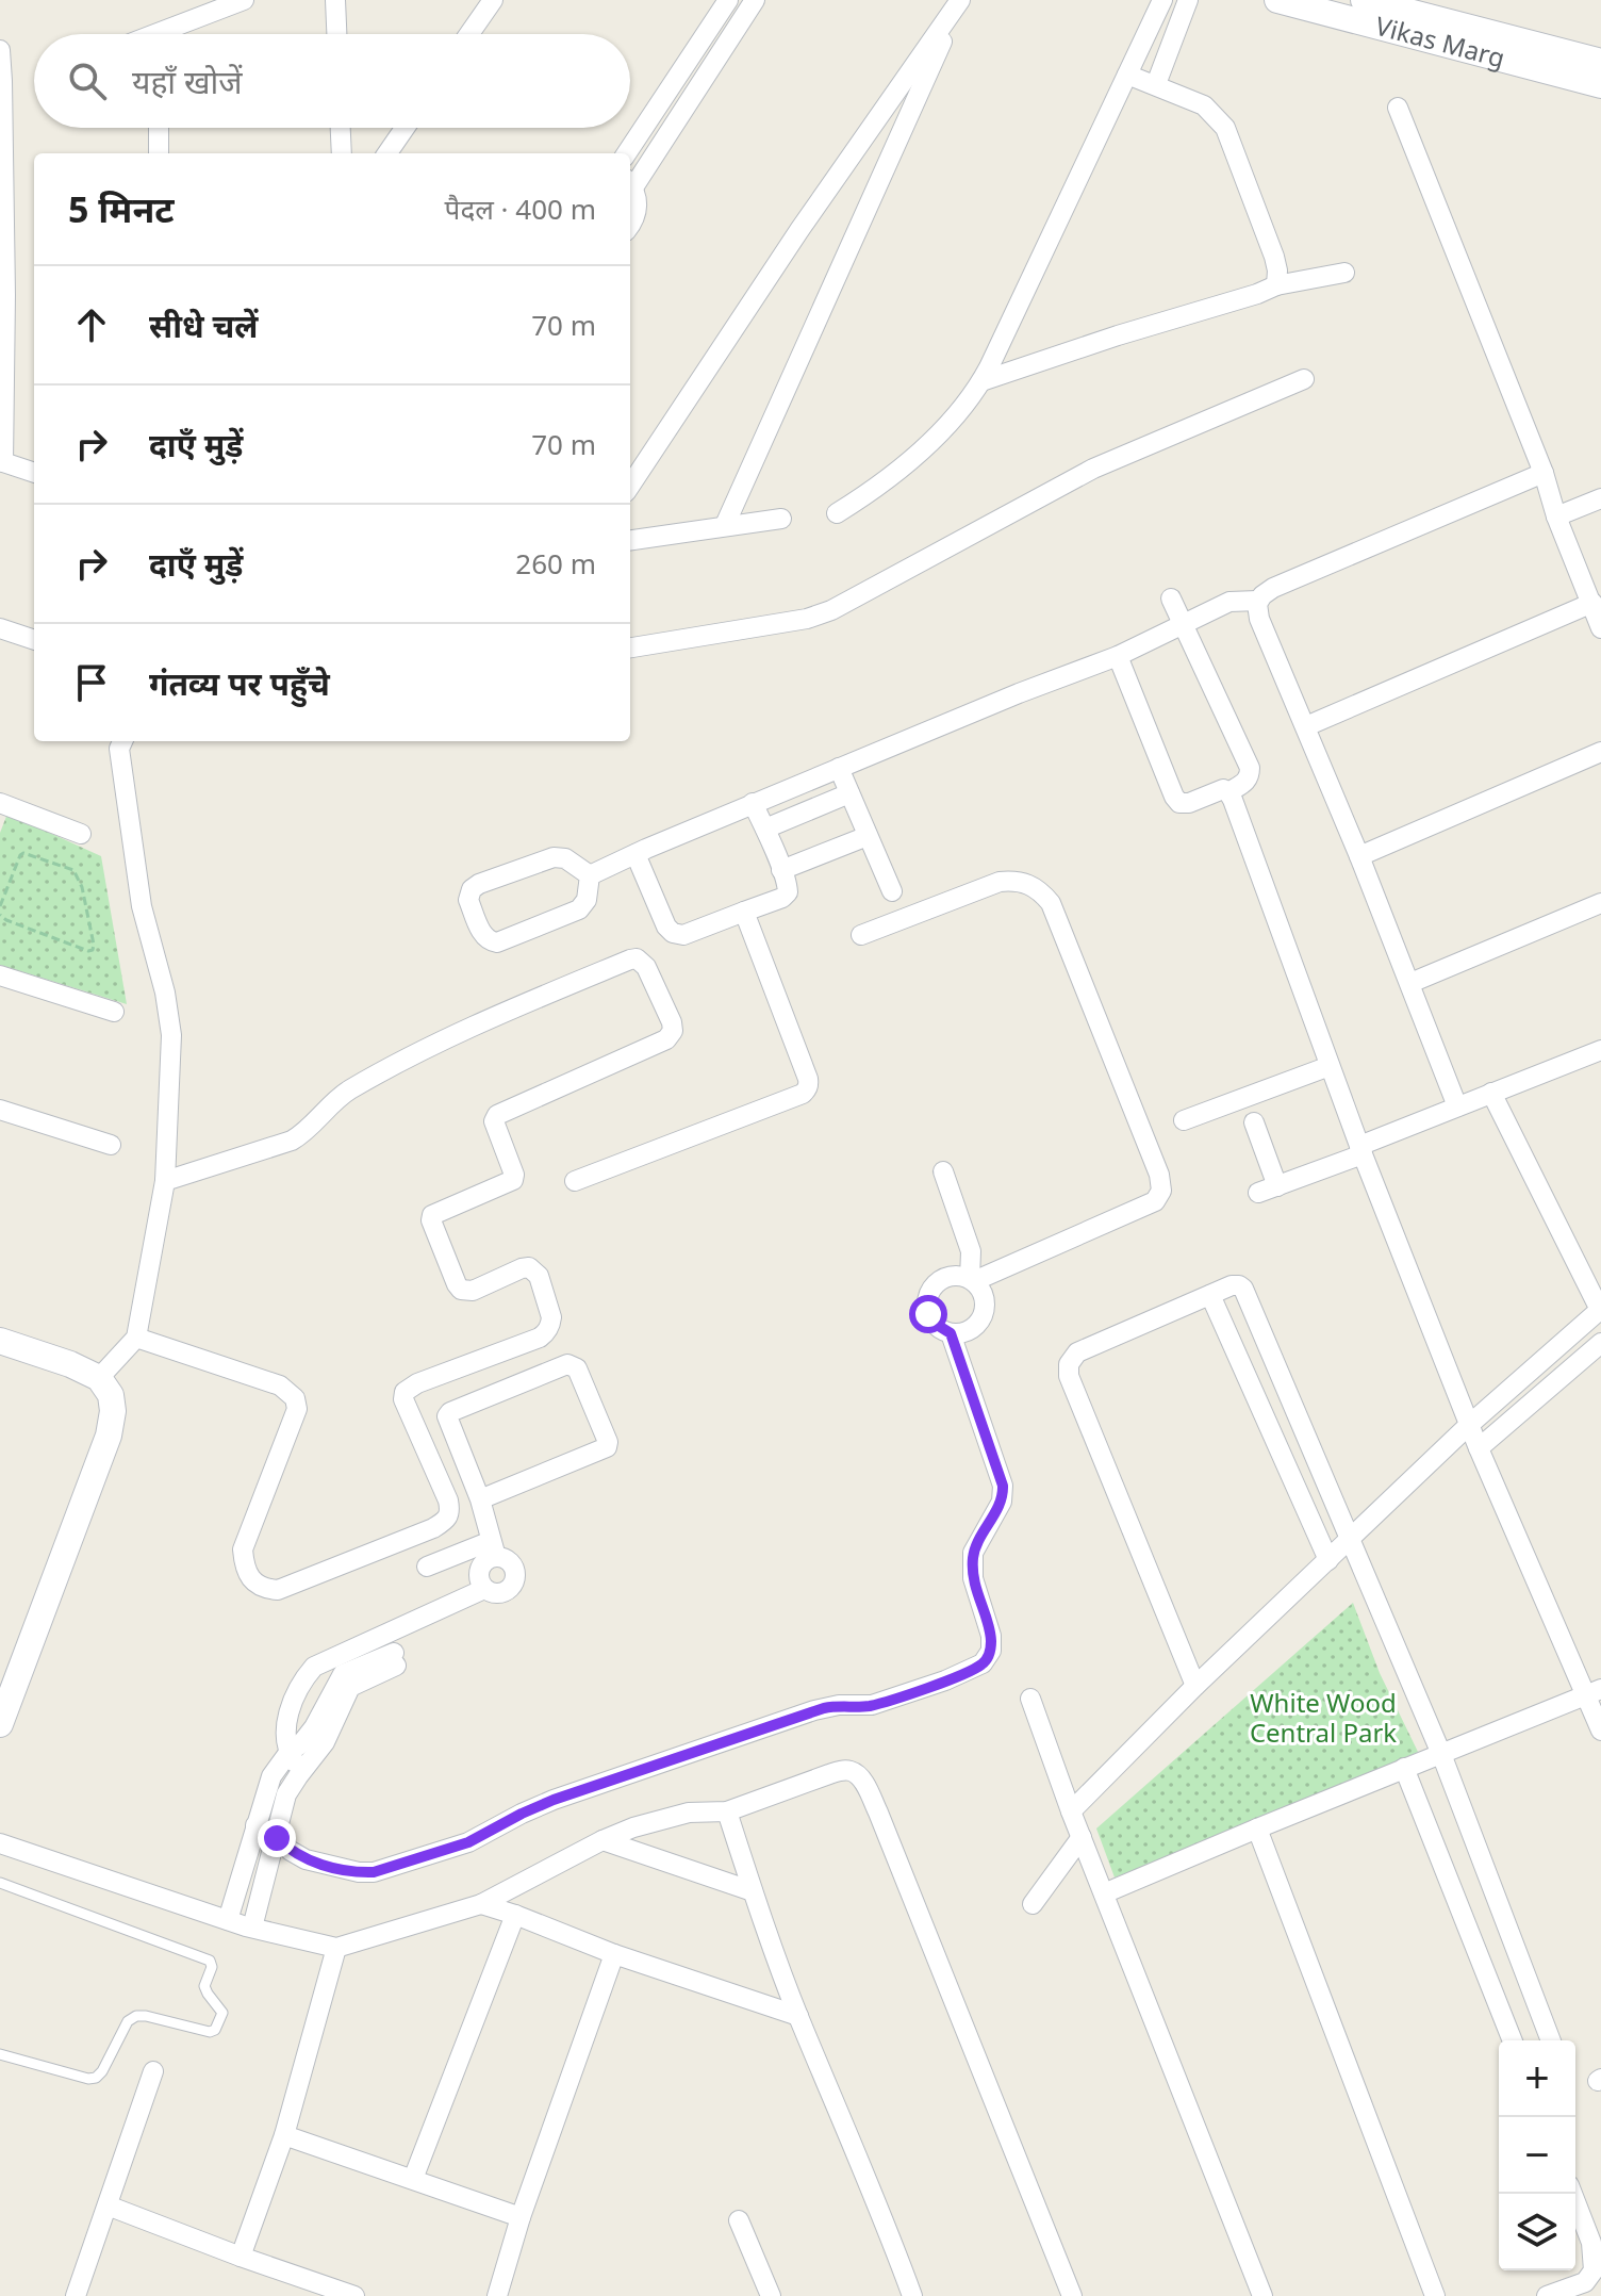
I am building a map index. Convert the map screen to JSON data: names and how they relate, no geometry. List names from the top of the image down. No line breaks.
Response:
{"streets":{"main road":["Vikas Marg"]},"parks":["White Wood Central Park"],"page":{"search":"यहाँ खोजें","heading":["5 मिनट","पैदल · 400 m"],"list":[["सीधे चलें","70 m"],["दाएँ मुड़ें","70 m"],["दाएँ मुड़ें","260 m"],"गंतव्य पर पहुँचे"],"map_buttons":["+","−"]}}
